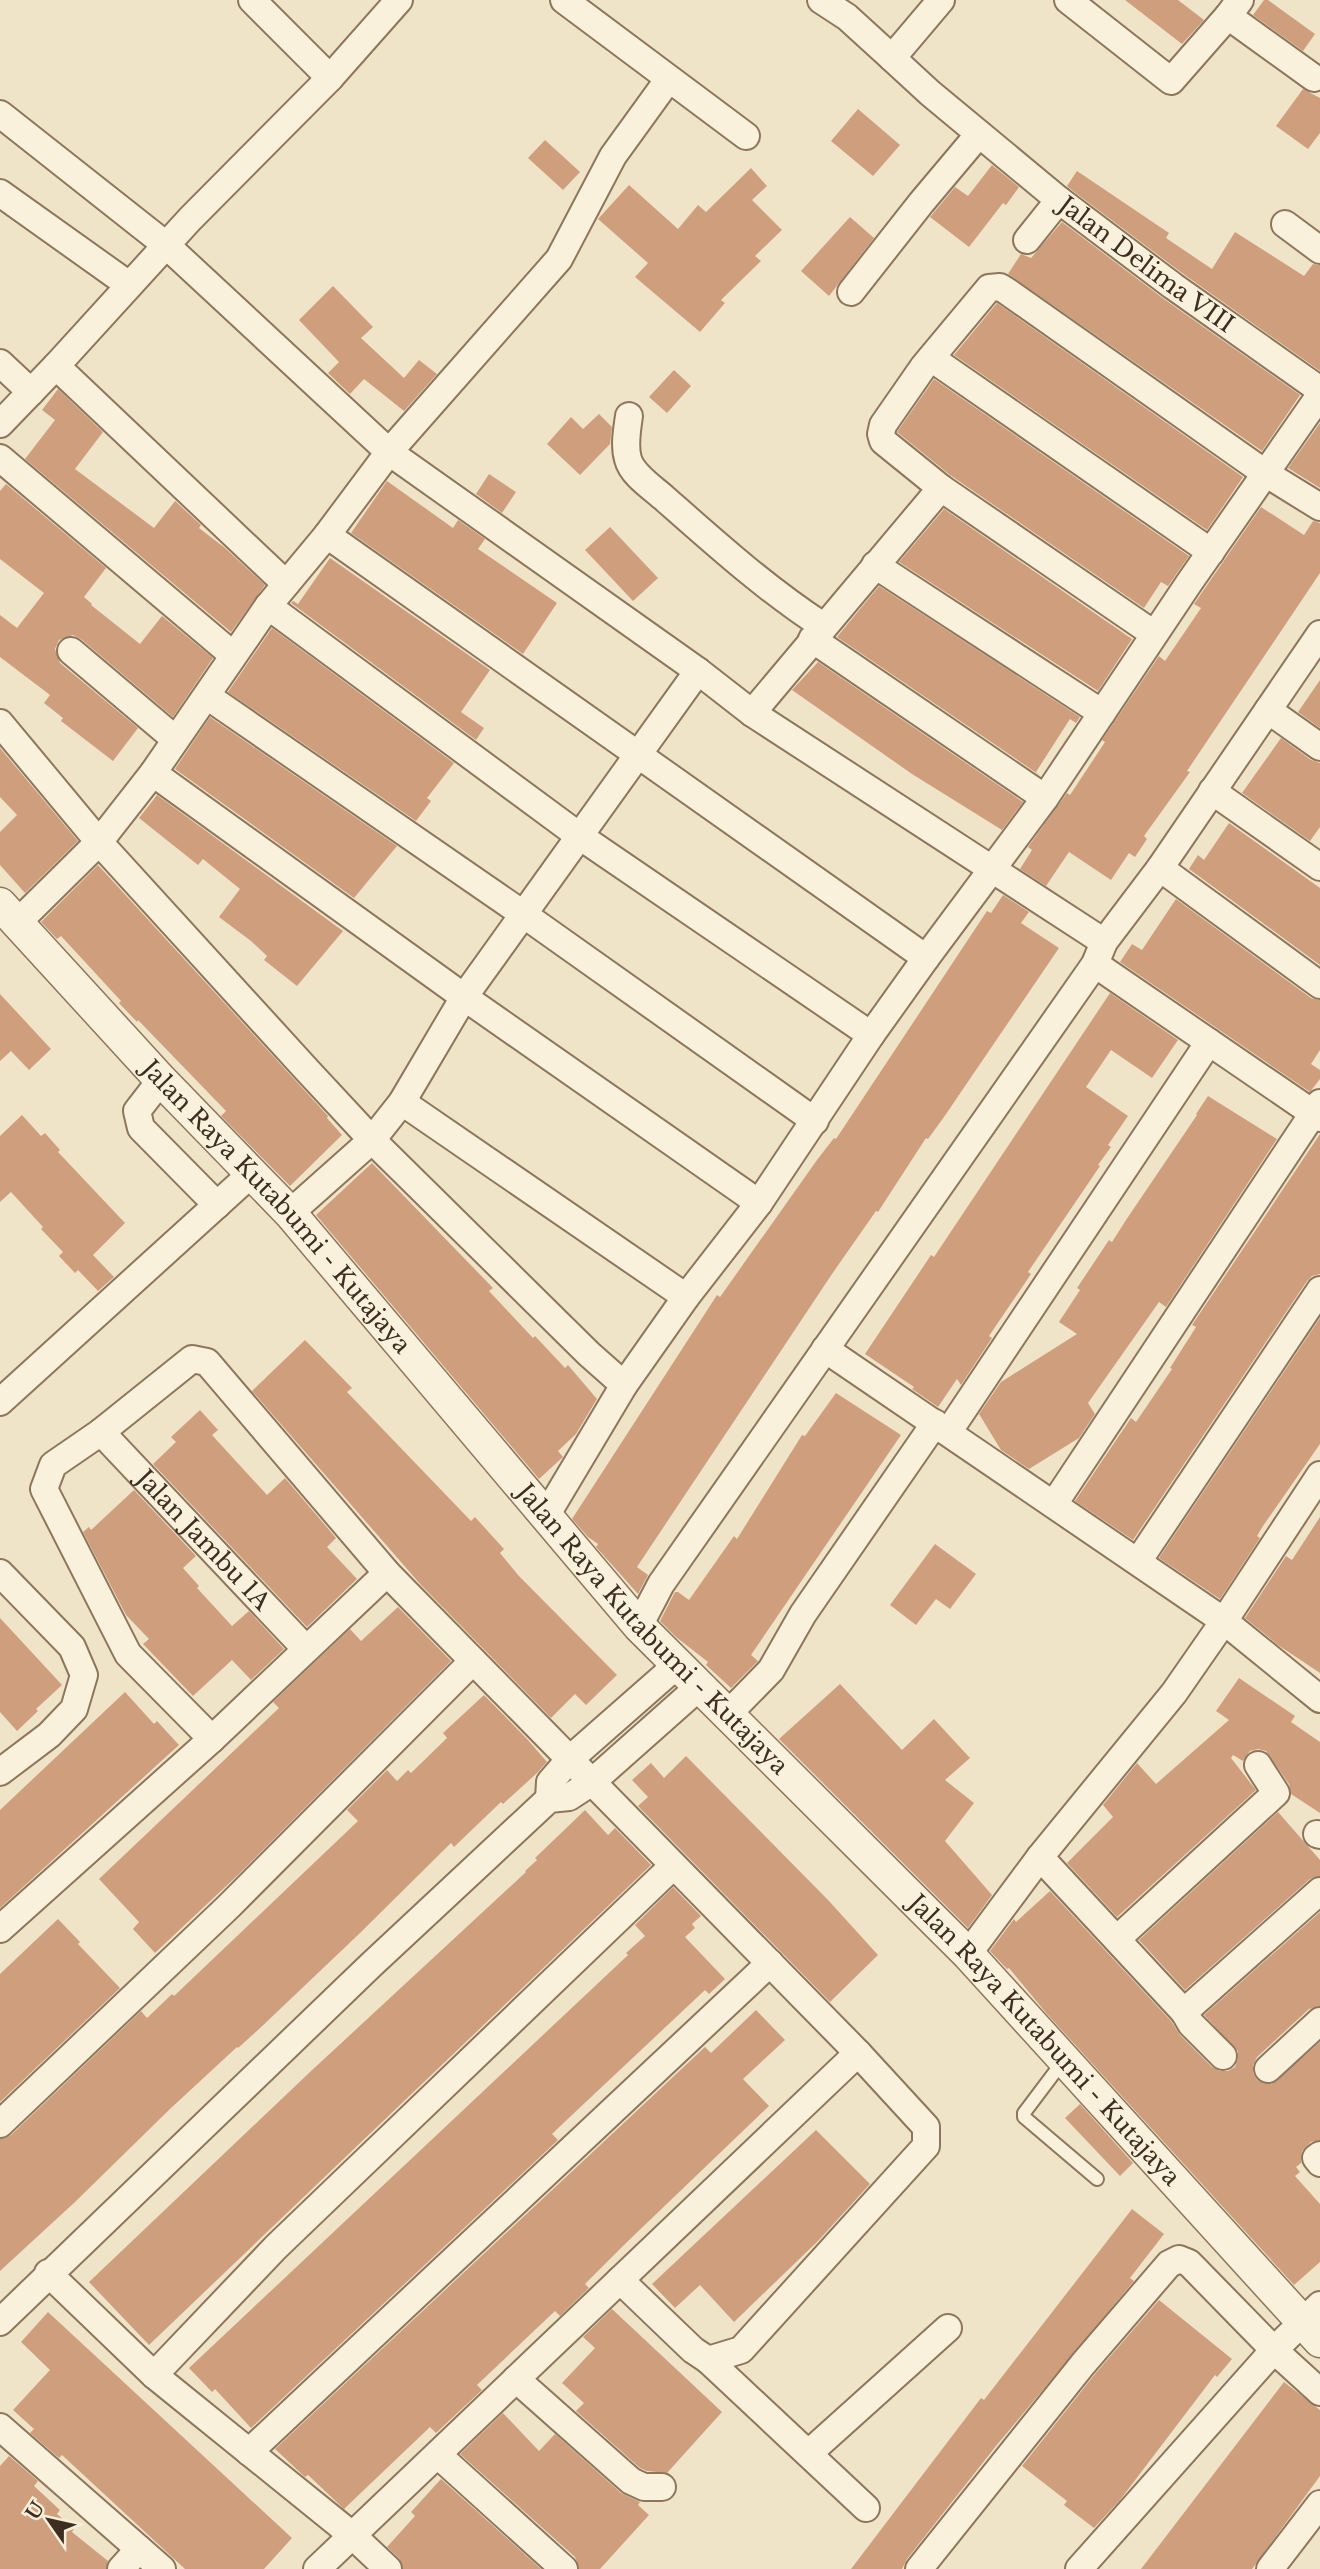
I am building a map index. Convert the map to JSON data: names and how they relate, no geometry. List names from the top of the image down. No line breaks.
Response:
{"streets":{"street":["Jalan Delima VIII","Jalan Raya Kutabumi - Kutajaya","Jalan Jambu 1A"]},"north":"top left"}
